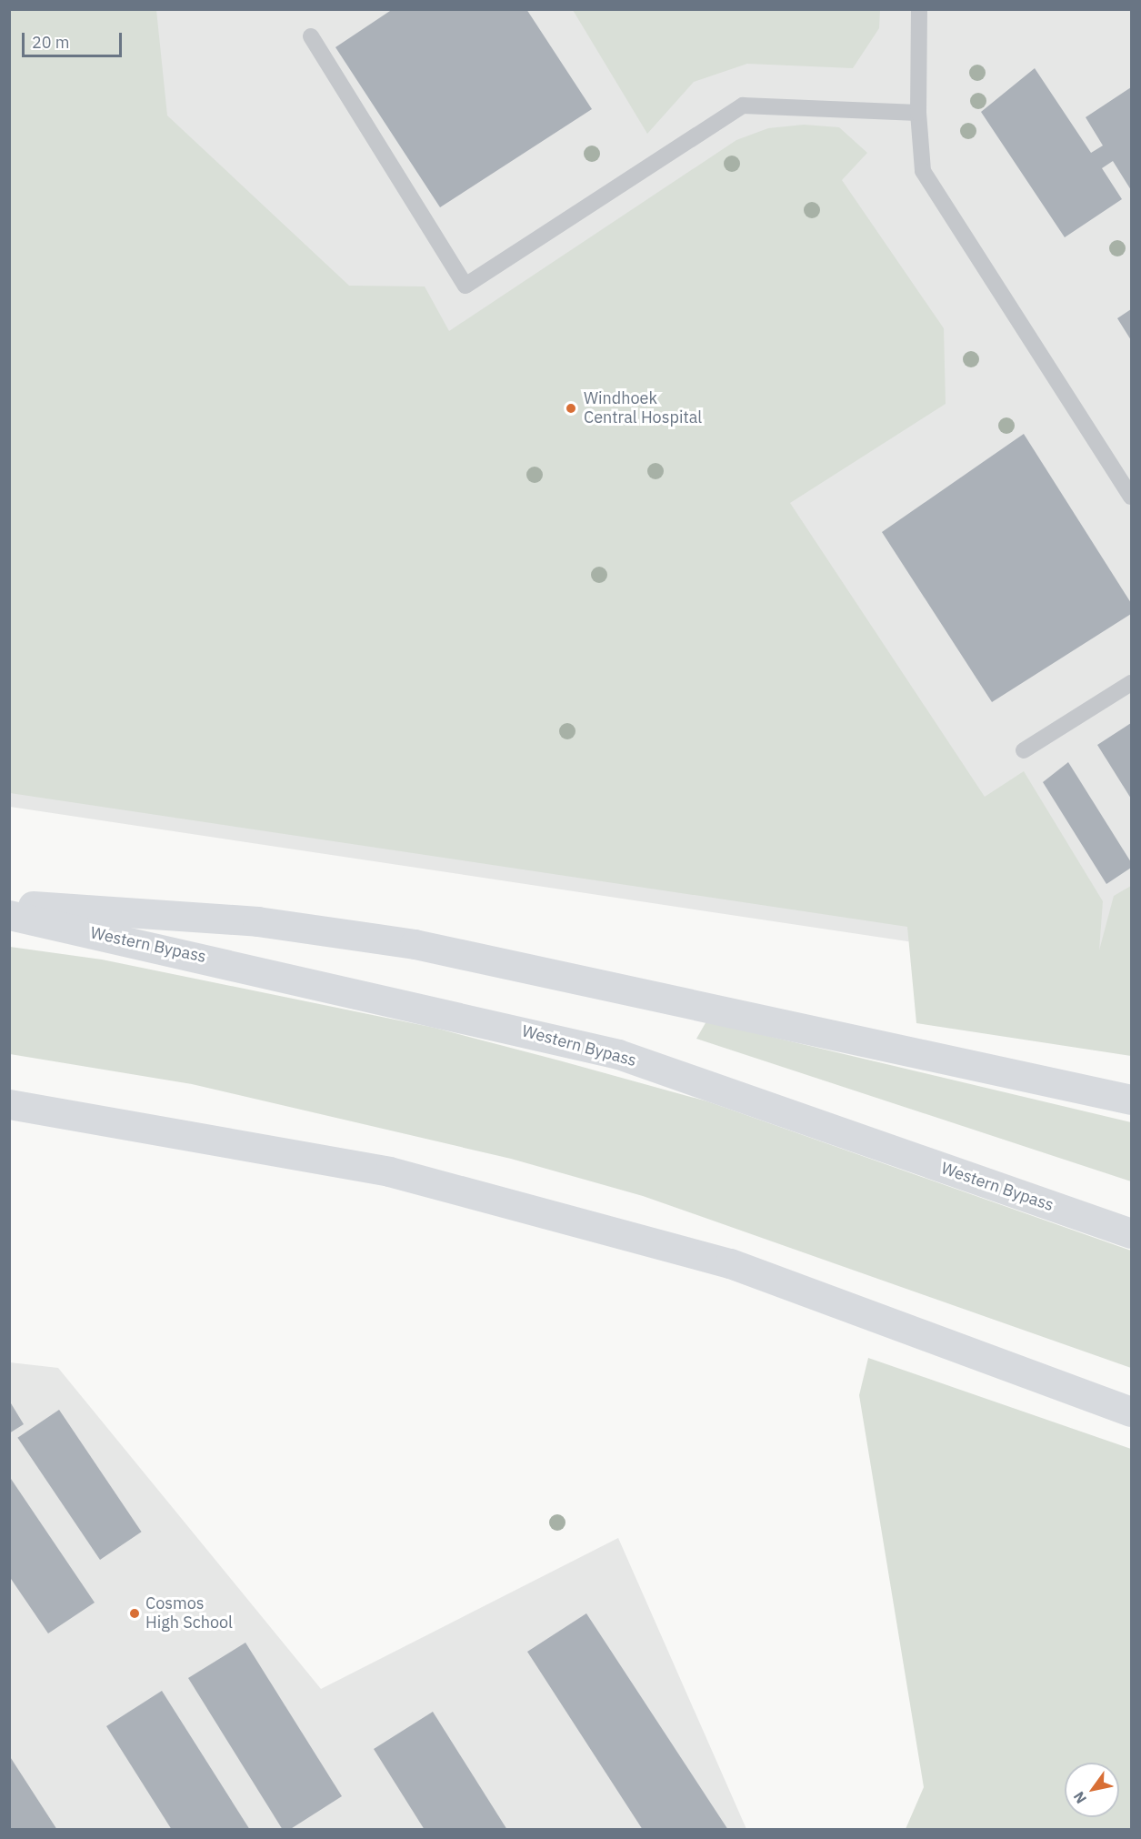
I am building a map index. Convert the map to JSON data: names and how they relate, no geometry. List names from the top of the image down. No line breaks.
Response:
{"streets":{"highway":["Western Bypass"]},"places":["Windhoek Central Hospital","Cosmos High School"],"scale_bar":"20 m","north":"bottom left"}
